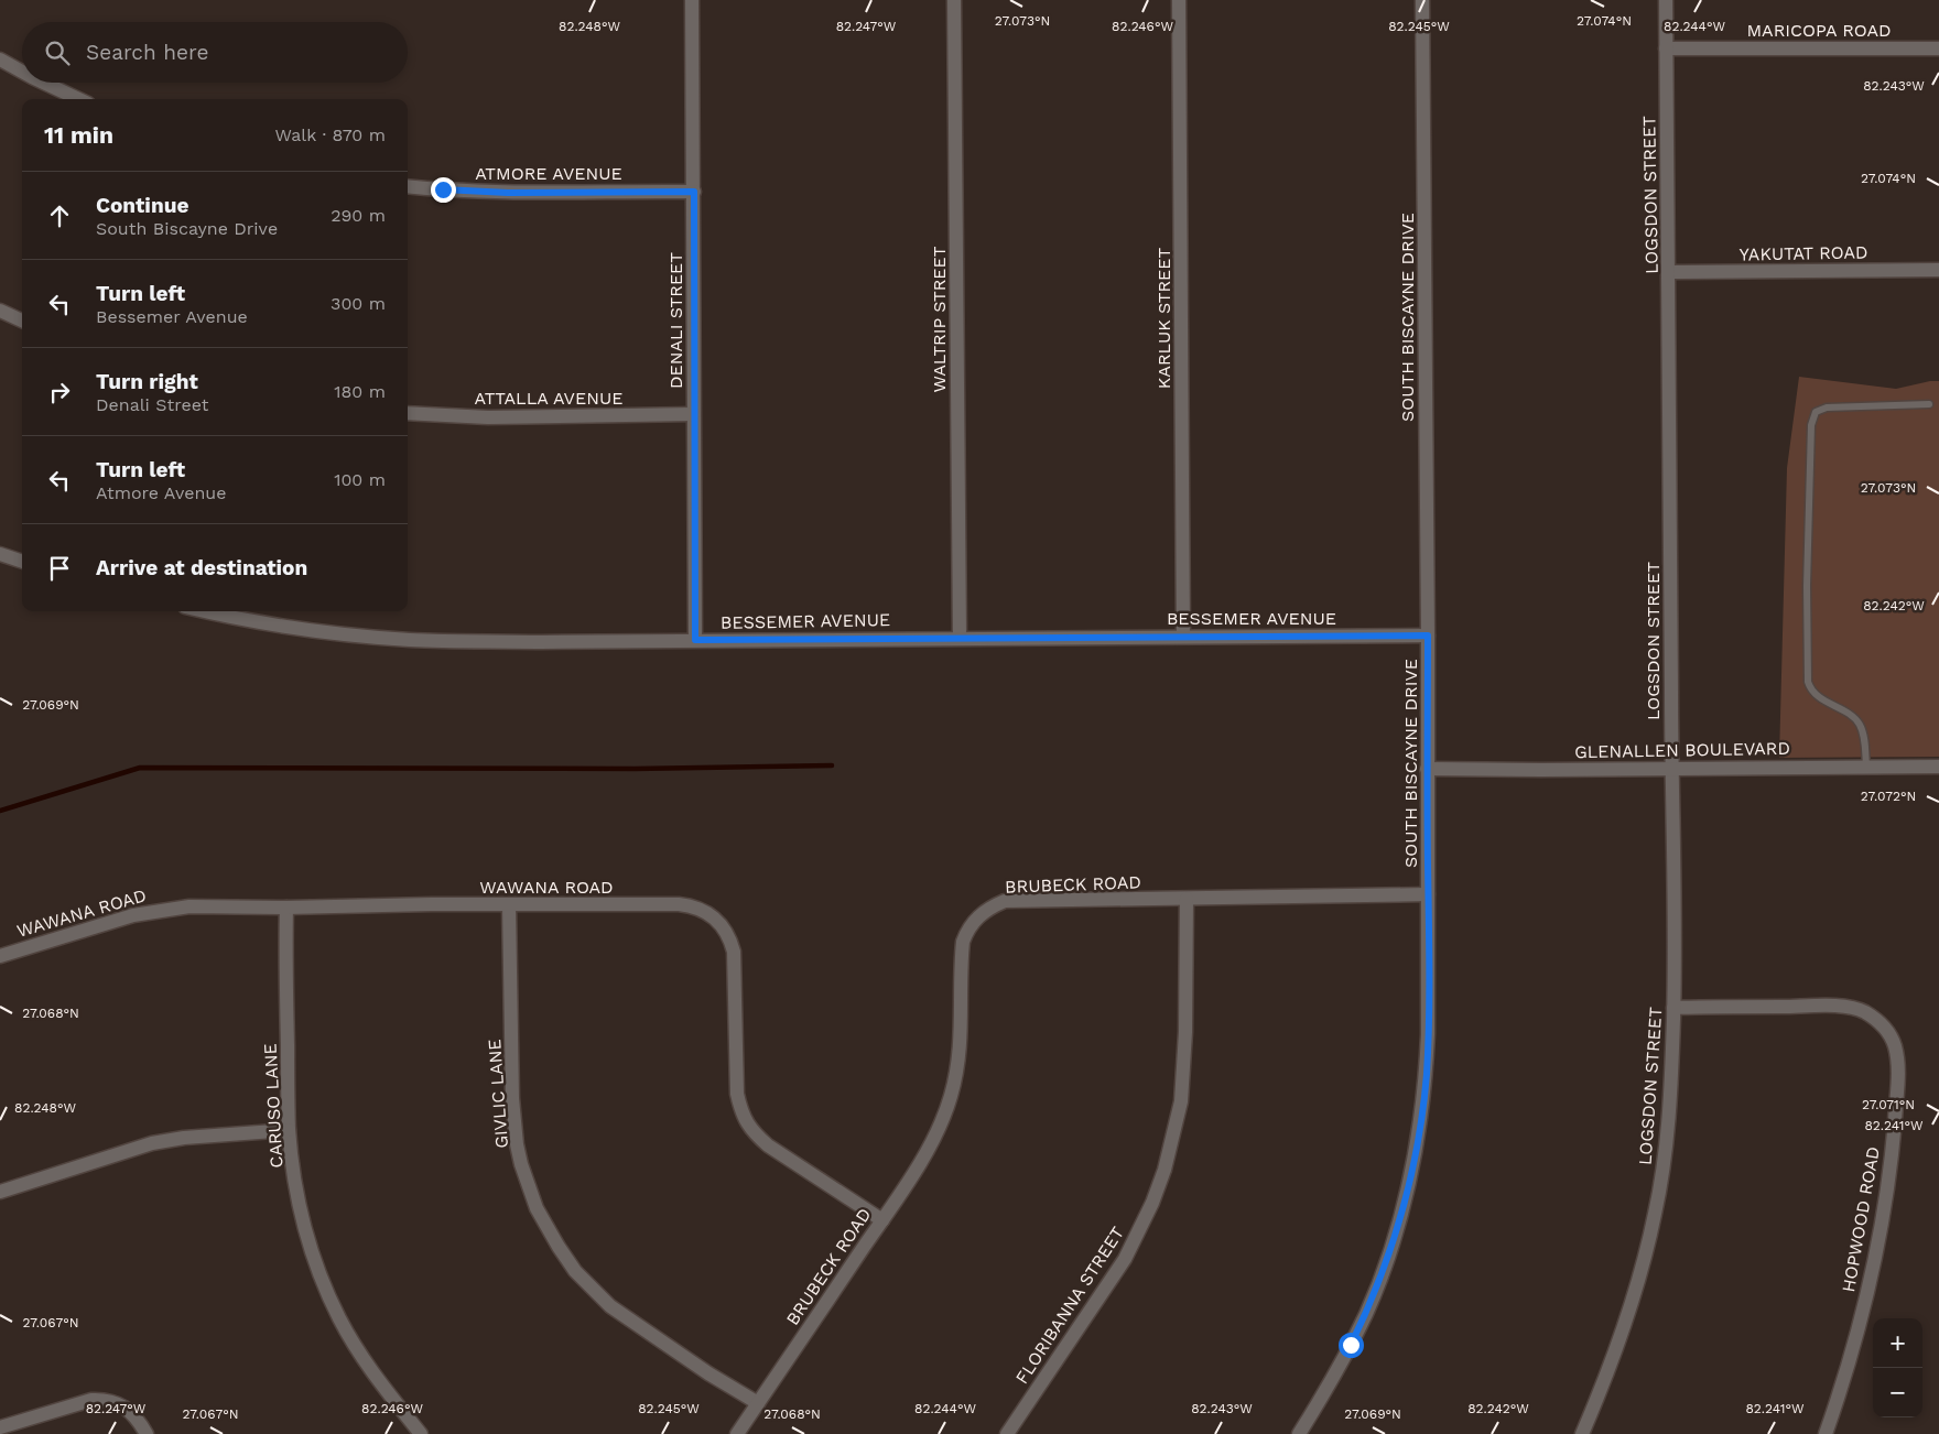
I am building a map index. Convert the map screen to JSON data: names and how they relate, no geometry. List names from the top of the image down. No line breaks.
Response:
{"streets":{"street":["MARICOPA ROAD","ATMORE AVENUE","LOGSDON STREET","YAKUTAT ROAD","SOUTH BISCAYNE DRIVE","KARLUK STREET","WALTRIP STREET","DENALI STREET","ATTALLA AVENUE","BESSEMER AVENUE","GLENALLEN BOULEVARD","BRUBECK ROAD","WAWANA ROAD","GIVLIC LANE","CARUSO LANE","HOPWOOD ROAD","FLORIBANNA STREET"]},"crossings":[["MARICOPA ROAD","LOGSDON STREET"],["ATMORE AVENUE","DENALI STREET"],["LOGSDON STREET","YAKUTAT ROAD"],["LOGSDON STREET","GLENALLEN BOULEVARD"],["LOGSDON STREET","HOPWOOD ROAD"],["SOUTH BISCAYNE DRIVE","BESSEMER AVENUE"],["SOUTH BISCAYNE DRIVE","GLENALLEN BOULEVARD"],["SOUTH BISCAYNE DRIVE","BRUBECK ROAD"],["KARLUK STREET","BESSEMER AVENUE"],["WALTRIP STREET","BESSEMER AVENUE"],["DENALI STREET","ATTALLA AVENUE"],["DENALI STREET","BESSEMER AVENUE"],["BRUBECK ROAD","WAWANA ROAD"],["BRUBECK ROAD","GIVLIC LANE"],["BRUBECK ROAD","FLORIBANNA STREET"],["WAWANA ROAD","GIVLIC LANE"],["WAWANA ROAD","CARUSO LANE"]],"page":{"search":"Search here","heading":["11 min","Walk · 870 m"],"list":[["Continue","South Biscayne Drive","290 m"],["Turn left","Bessemer Avenue","300 m"],["Turn right","Denali Street","180 m"],["Turn left","Atmore Avenue","100 m"],"Arrive at destination"],"map_buttons":["+","−"]},"coordinates":["27.073°N","27.074°N","82.248°W","82.247°W","82.246°W","82.245°W","82.244°W","82.243°W","82.242°W","27.069°N","27.072°N","27.068°N","27.071°N","82.241°W","27.067°N"]}
